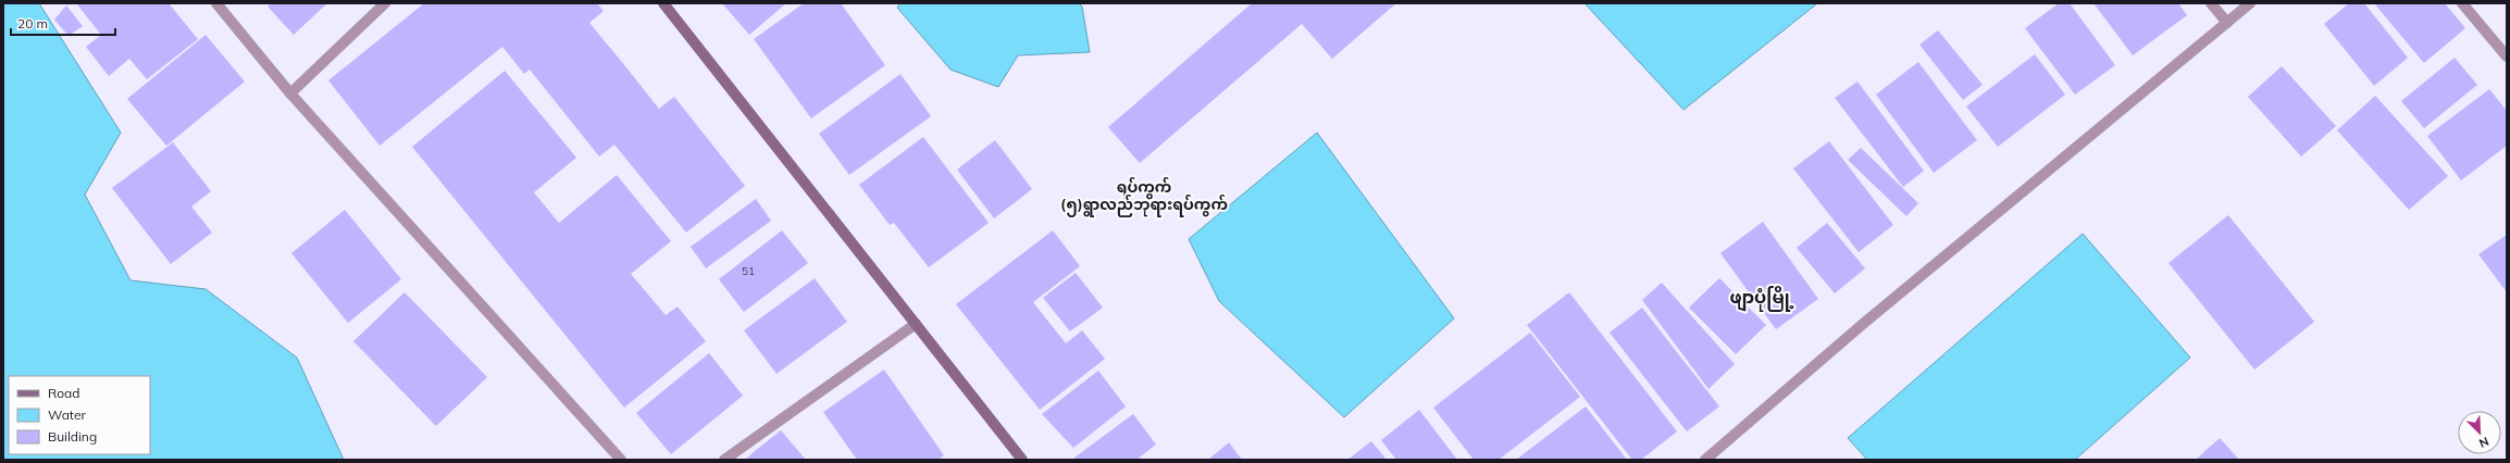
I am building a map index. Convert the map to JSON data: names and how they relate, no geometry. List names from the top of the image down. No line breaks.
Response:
{"districts":["ရပ်ကွက် (၅)ရွာလည်ဘုရားရပ်ကွက်","ဖျာပုံမြို့"],"house_numbers":["51"],"legend":["Road","Water","Building"],"scale_bar":"20 m","north":"bottom right"}
